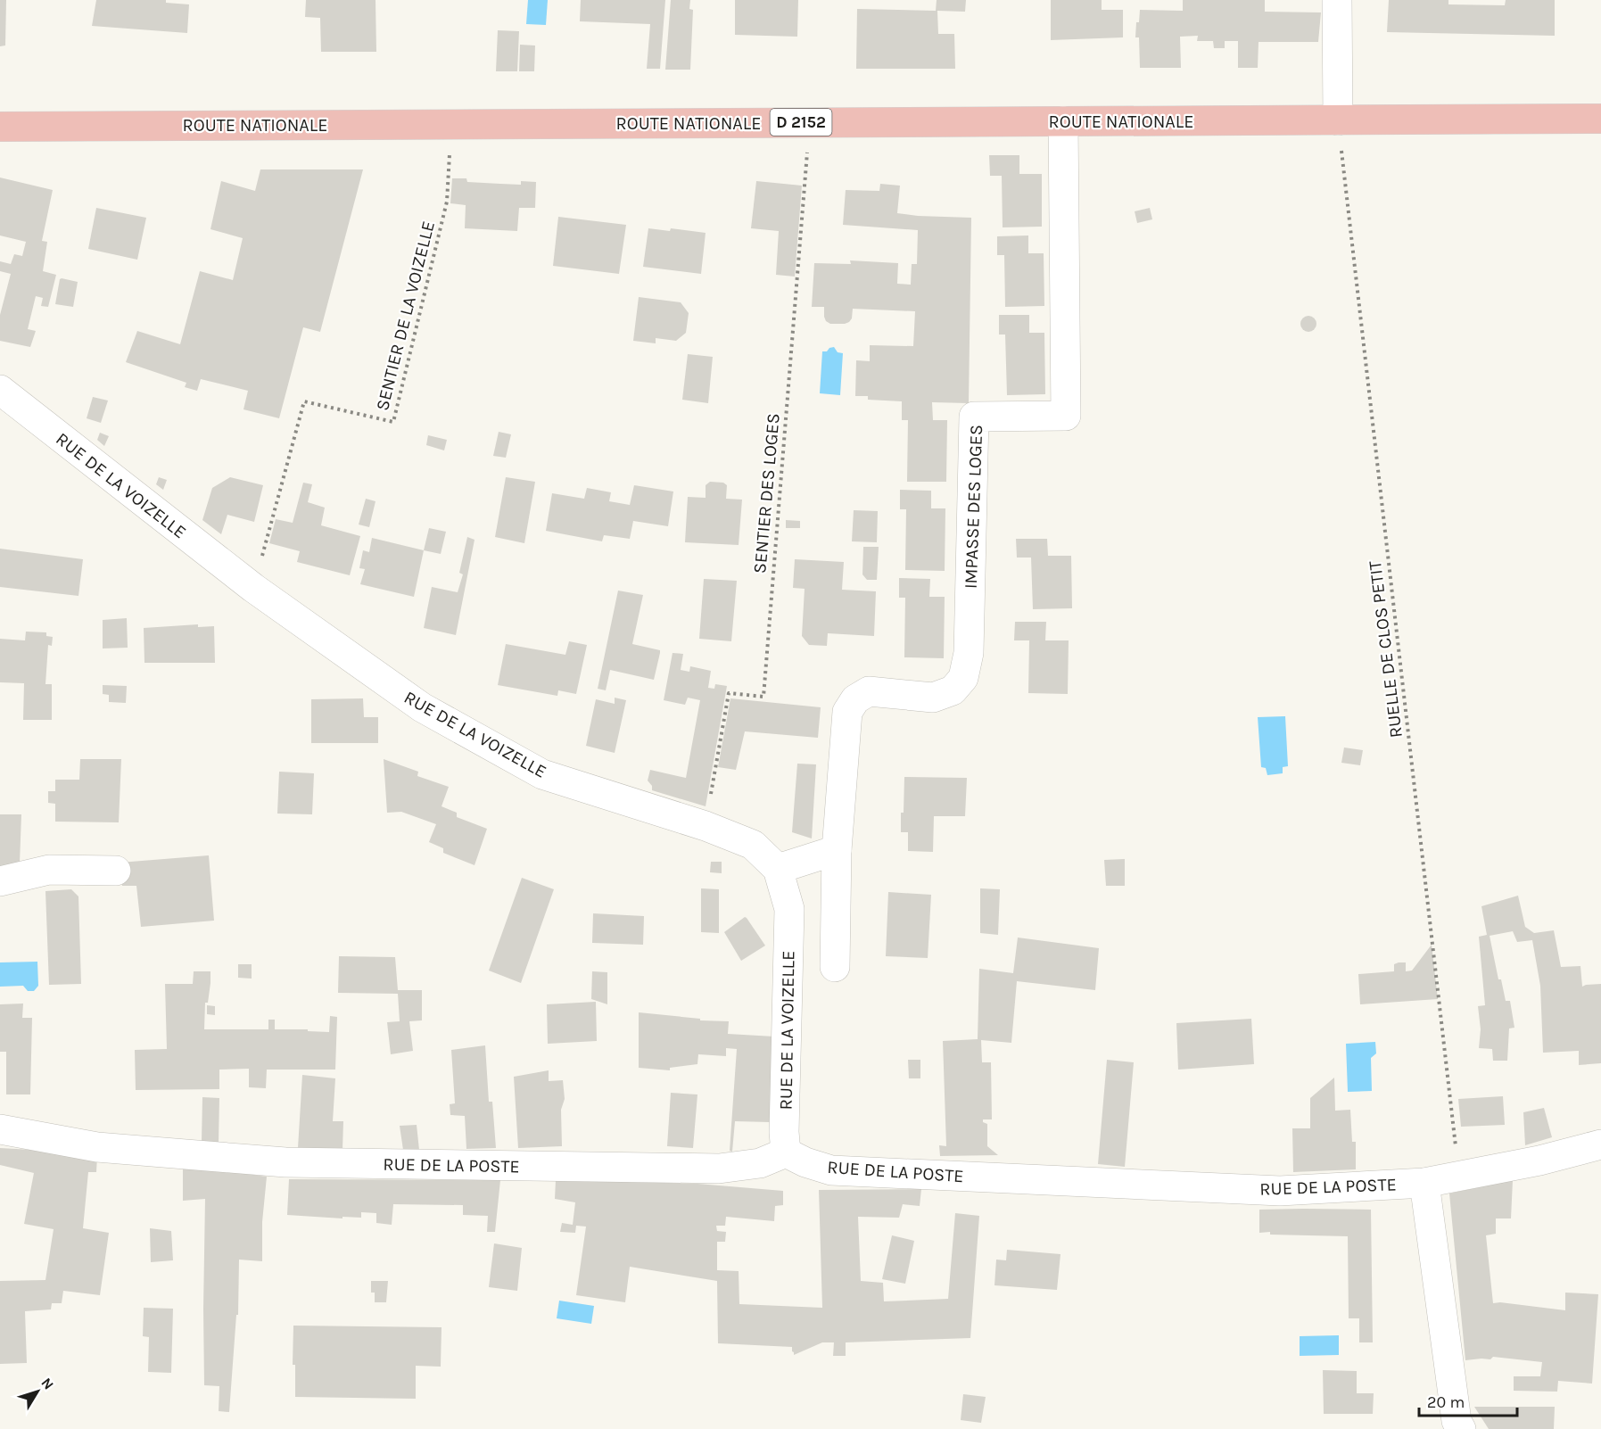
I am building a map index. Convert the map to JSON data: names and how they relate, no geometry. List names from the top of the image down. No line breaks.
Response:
{"streets":{"main road":["ROUTE NATIONALE","D 2152"],"street":["RUE DE LA VOIZELLE","IMPASSE DES LOGES","RUE DE LA POSTE"],"path":["SENTIER DE LA VOIZELLE","SENTIER DES LOGES","RUELLE DE CLOS PETIT"]},"crossings":[["ROUTE NATIONALE","SENTIER DE LA VOIZELLE"],["ROUTE NATIONALE","SENTIER DES LOGES"],["ROUTE NATIONALE","IMPASSE DES LOGES"],["ROUTE NATIONALE","RUELLE DE CLOS PETIT"],["SENTIER DE LA VOIZELLE","RUE DE LA VOIZELLE"],["RUE DE LA VOIZELLE","SENTIER DES LOGES"],["RUE DE LA VOIZELLE","RUE DE LA POSTE"],["RUELLE DE CLOS PETIT","RUE DE LA POSTE"]],"scale_bar":"20 m","north":"top right"}
